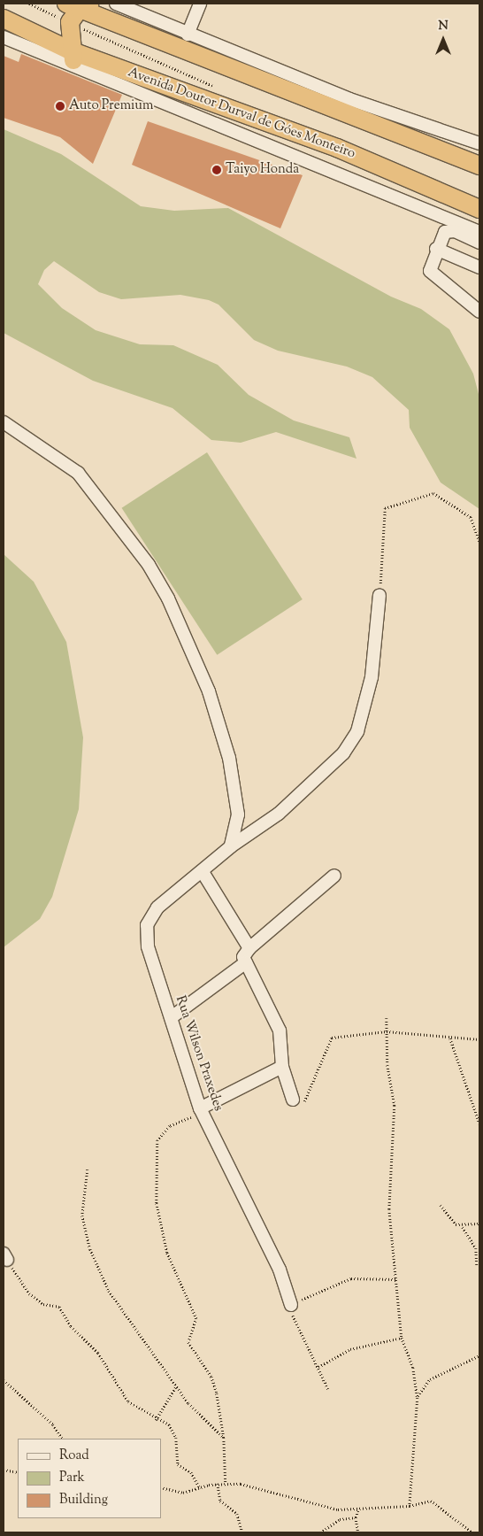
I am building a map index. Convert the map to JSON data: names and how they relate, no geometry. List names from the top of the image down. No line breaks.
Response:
{"streets":{"highway":["Avenida Doutor Durval de Góes Monteiro"],"street":["Rua Wilson Praxedes"]},"places":["Auto Premium","Taiyo Honda"],"legend":["Road","Park","Building"],"north":"top"}
